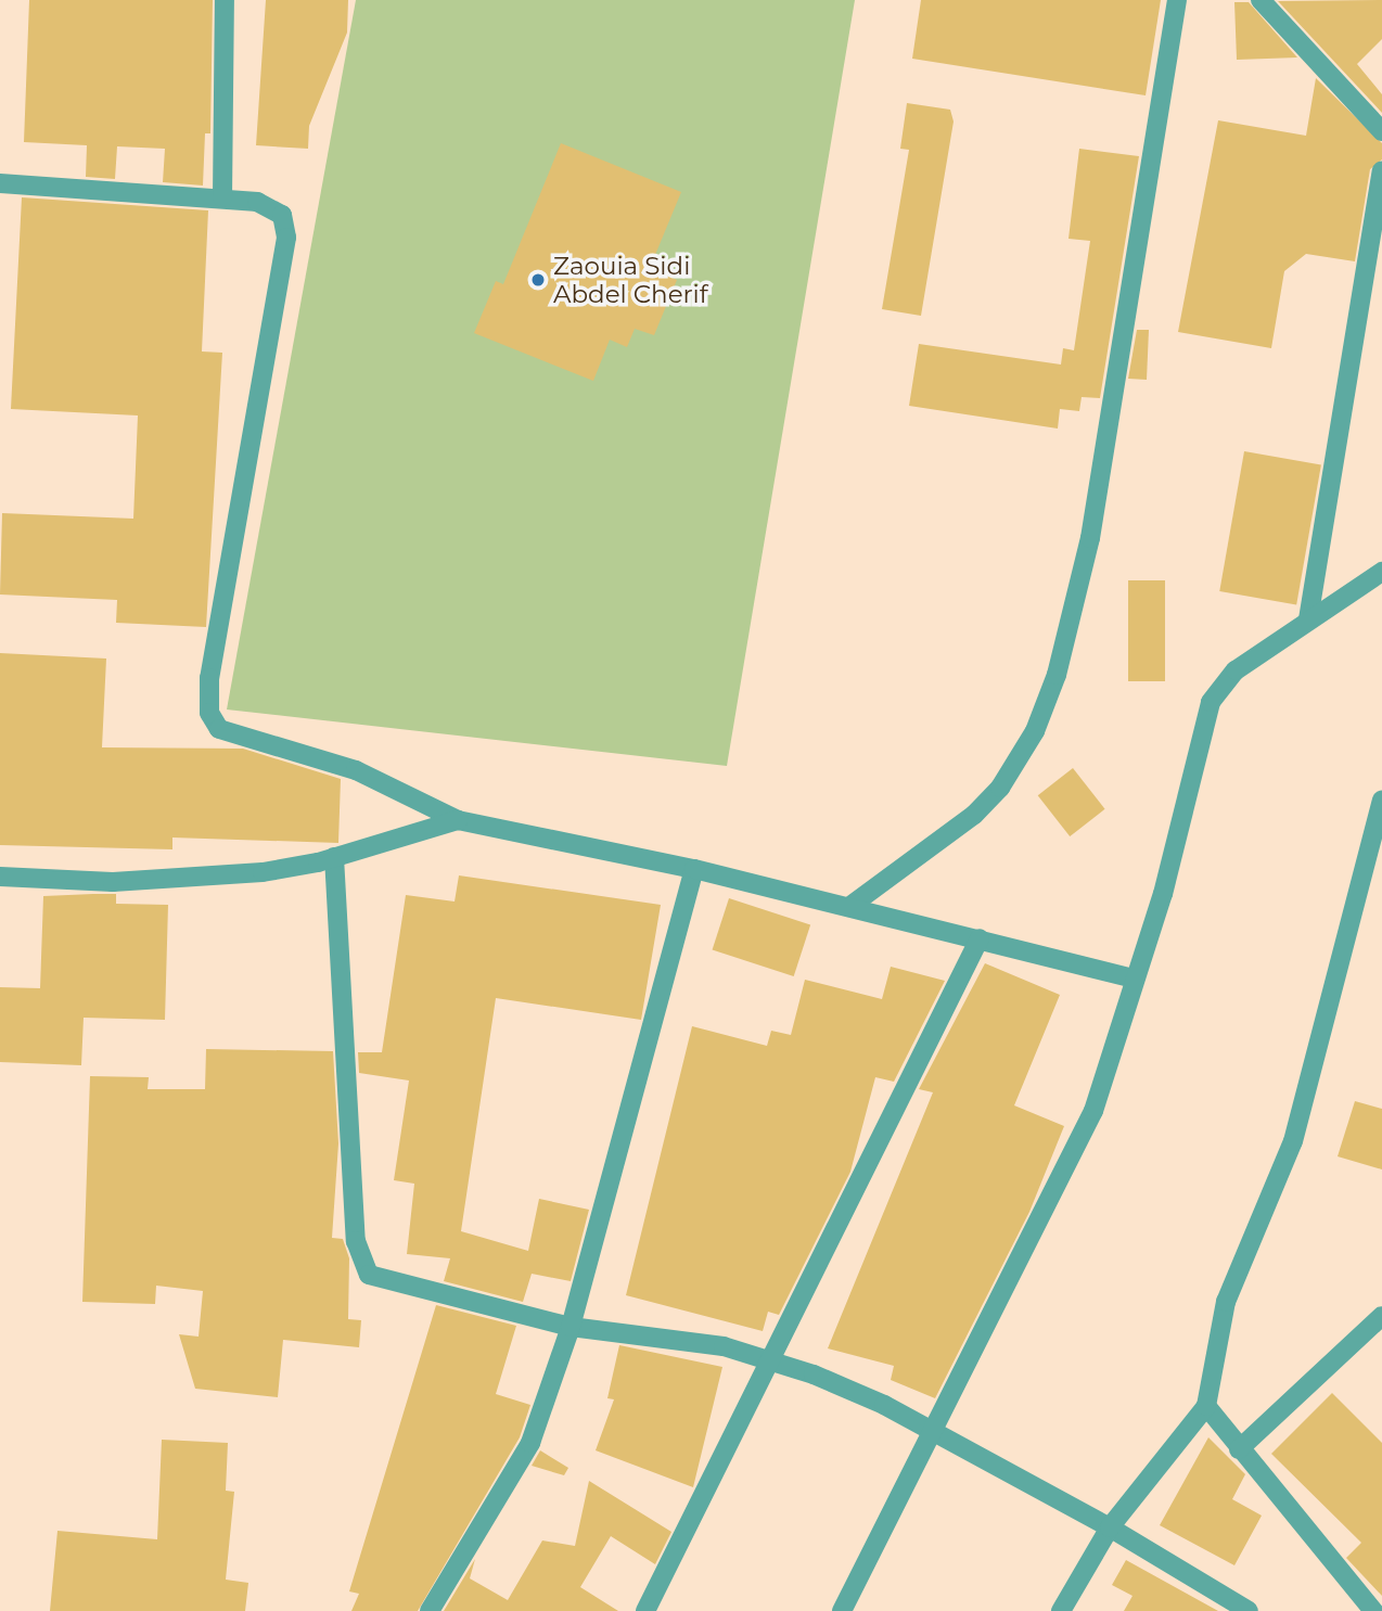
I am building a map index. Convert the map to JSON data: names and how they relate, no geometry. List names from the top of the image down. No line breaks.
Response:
{"places":["Zaouia Sidi Abdel Cherif"]}
